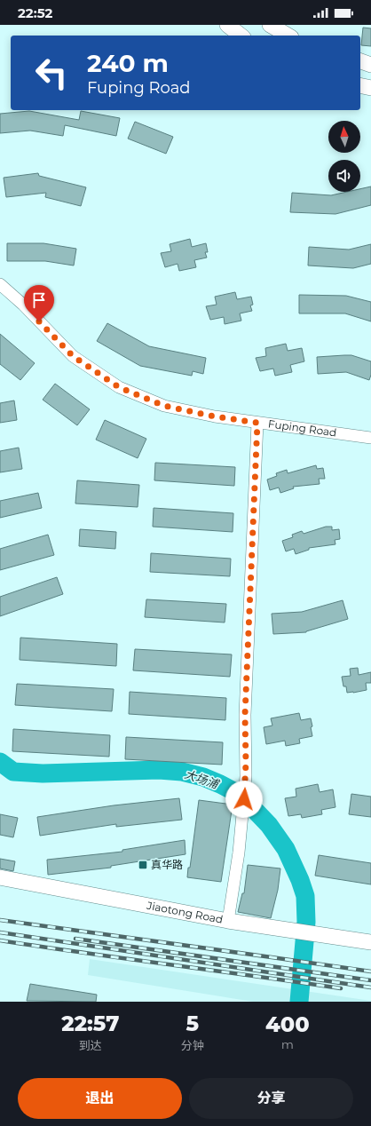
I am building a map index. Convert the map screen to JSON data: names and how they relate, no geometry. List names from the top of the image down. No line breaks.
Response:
{"streets":{"main road":["Jiaotong Road"],"street":["Fuping Road"]},"water":["大场浦"],"places":{"transit":["真华路"]},"north":"top","page":{"status":"22:52","turn":["240 m","Fuping Road"],"eta":["22:57","到达","5","分钟","400","m"],"buttons":["退出","分享"]}}
